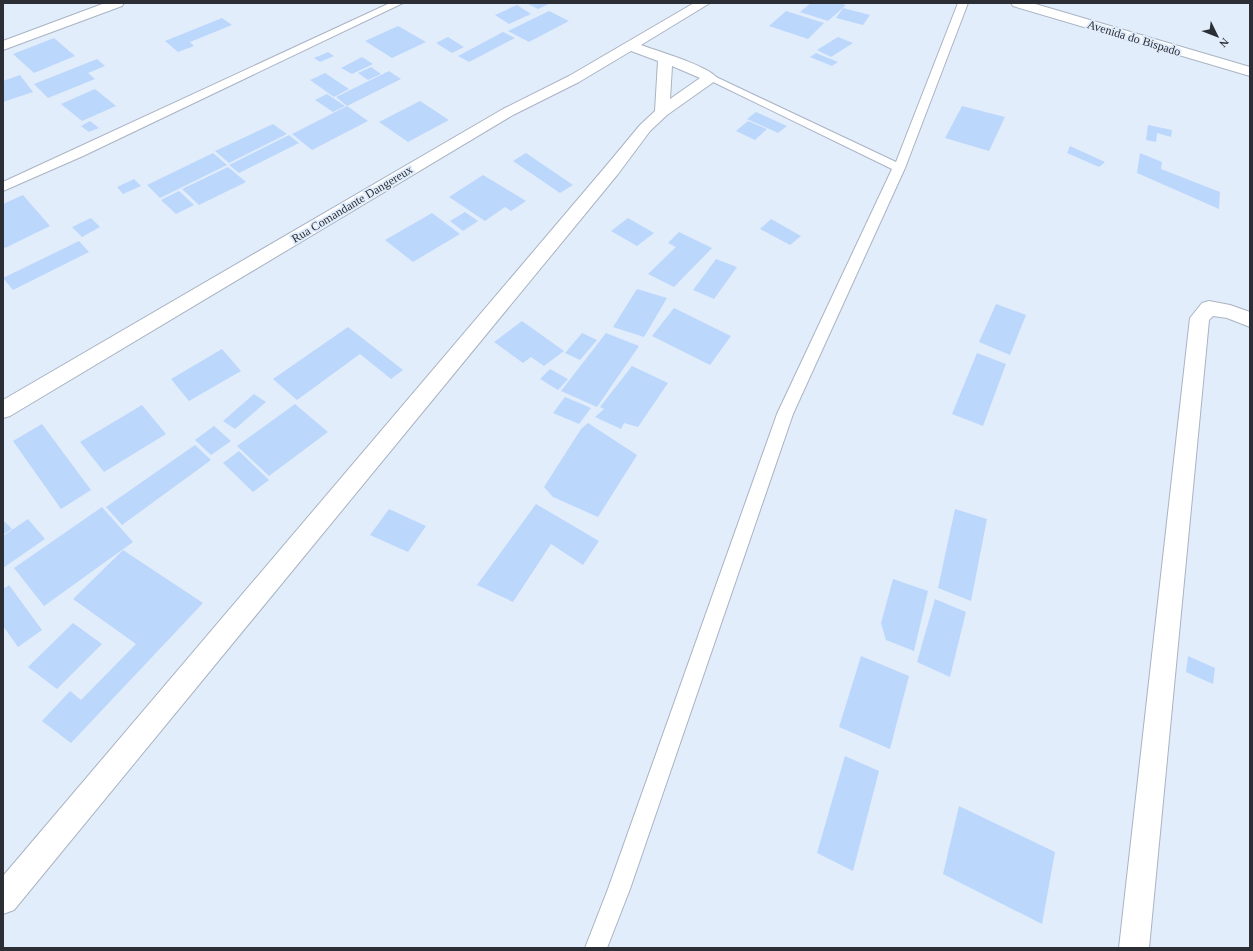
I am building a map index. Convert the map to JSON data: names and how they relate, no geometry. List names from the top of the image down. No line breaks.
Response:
{"streets":{"street":["Avenida do Bispado","Rua Comandante Dangereux"]},"north":"bottom right"}
